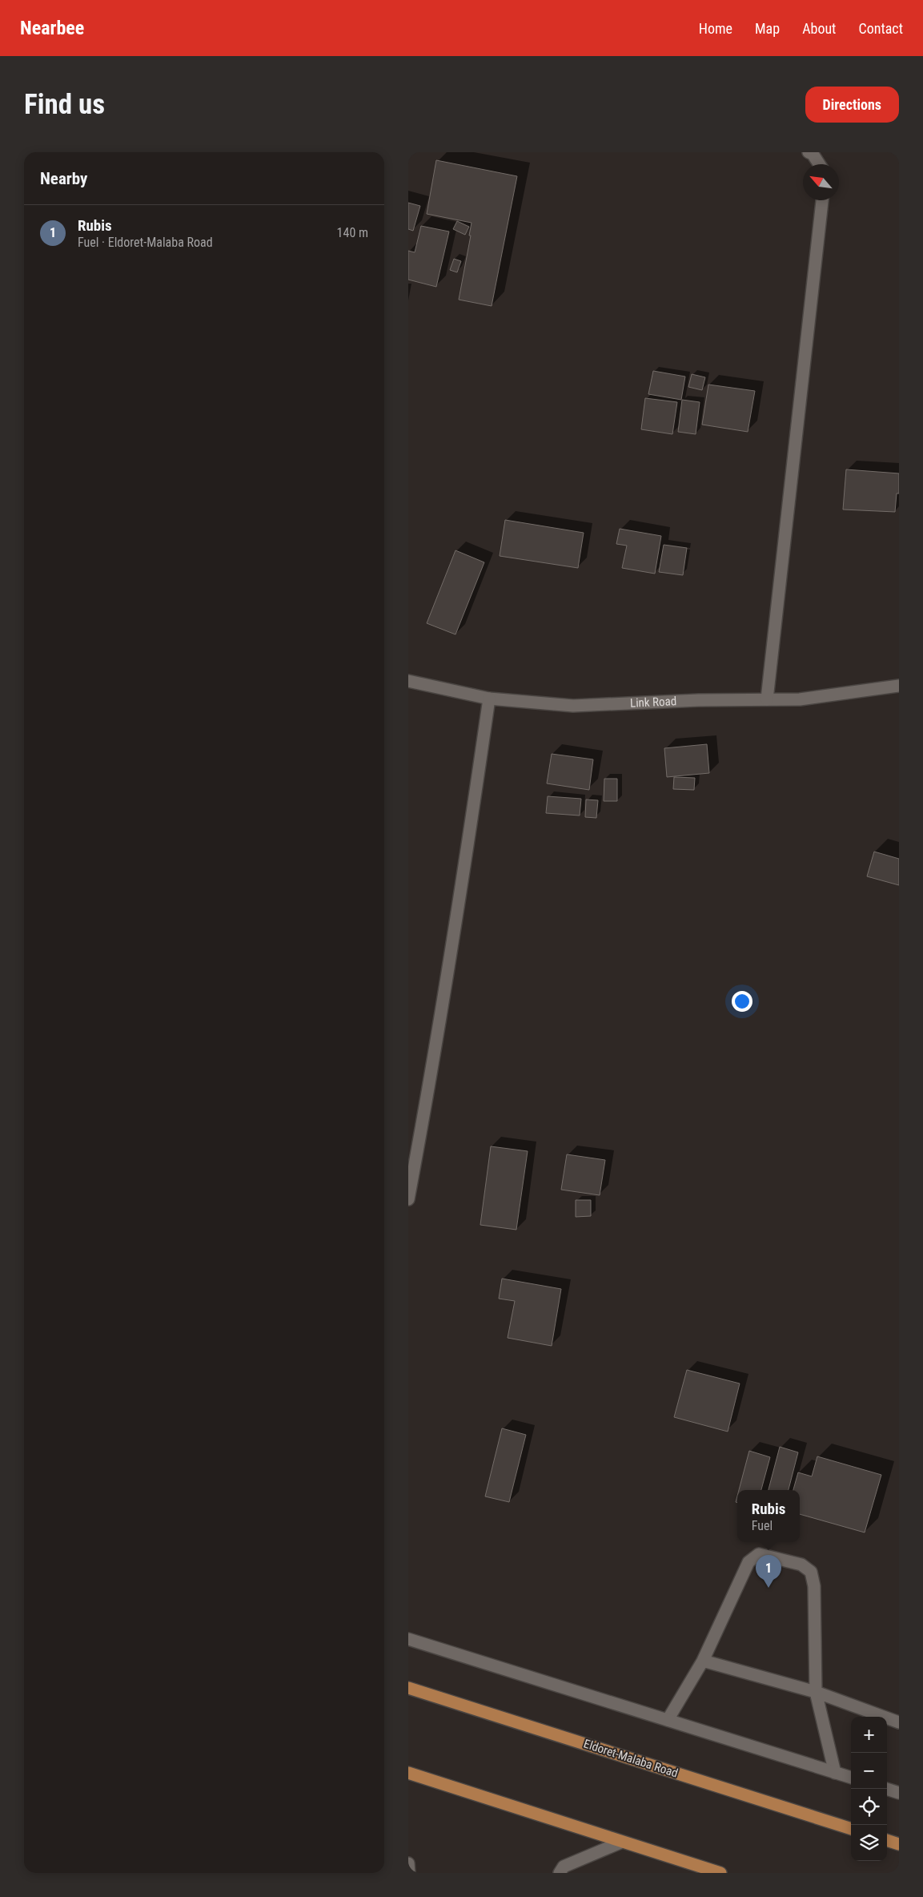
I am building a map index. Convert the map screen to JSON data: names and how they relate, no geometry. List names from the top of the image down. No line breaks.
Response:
{"streets":{"highway":["Eldoret-Malaba Road"],"street":["Link Road"]},"north":"top left","page":{"header":"Nearbee","nav":["Home","Map","About","Contact"],"buttons":"Directions","title":"Find us","heading":"Nearby","list":[{"mark":"1","name":"Rubis","note":"Fuel · Eldoret-Malaba Road","value":"140 m"}],"popup":["Rubis","Fuel"],"pins":"1","map_buttons":["+","−"]}}
